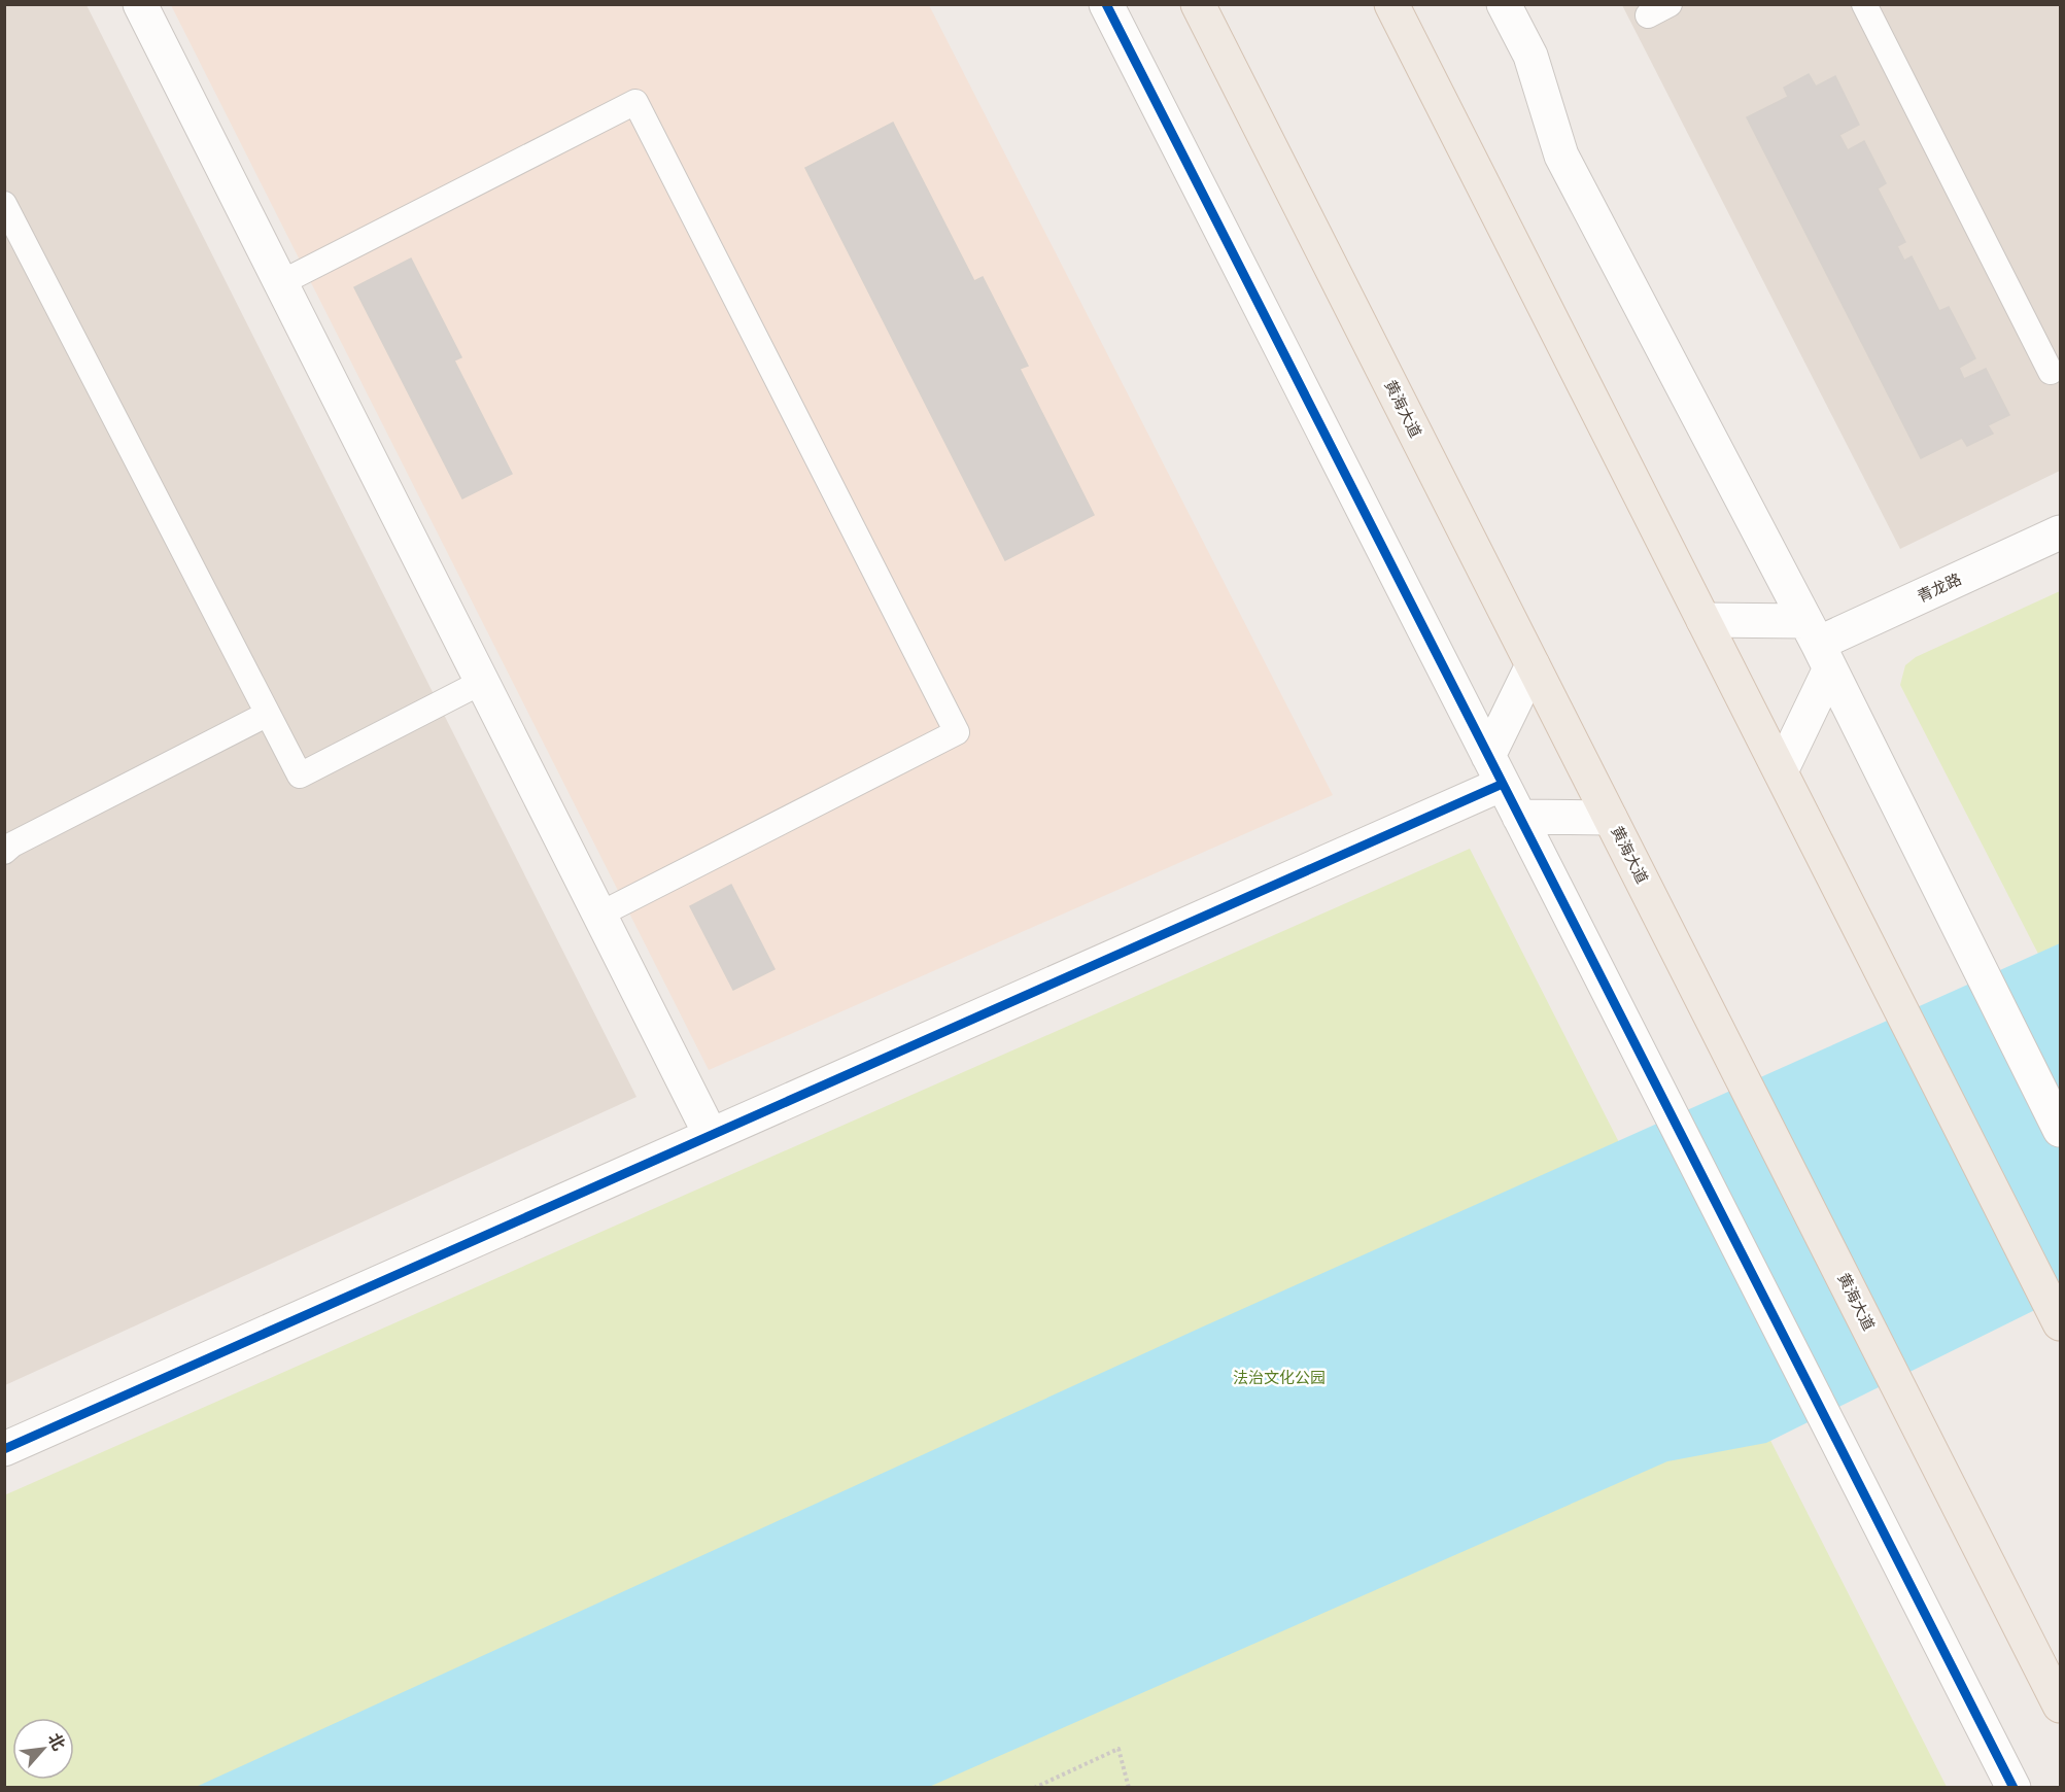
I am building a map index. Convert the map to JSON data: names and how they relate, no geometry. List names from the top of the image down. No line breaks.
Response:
{"streets":{"main road":["黄海大道"],"street":["青龙路"]},"parks":["法治文化公园"],"north":"top right"}
